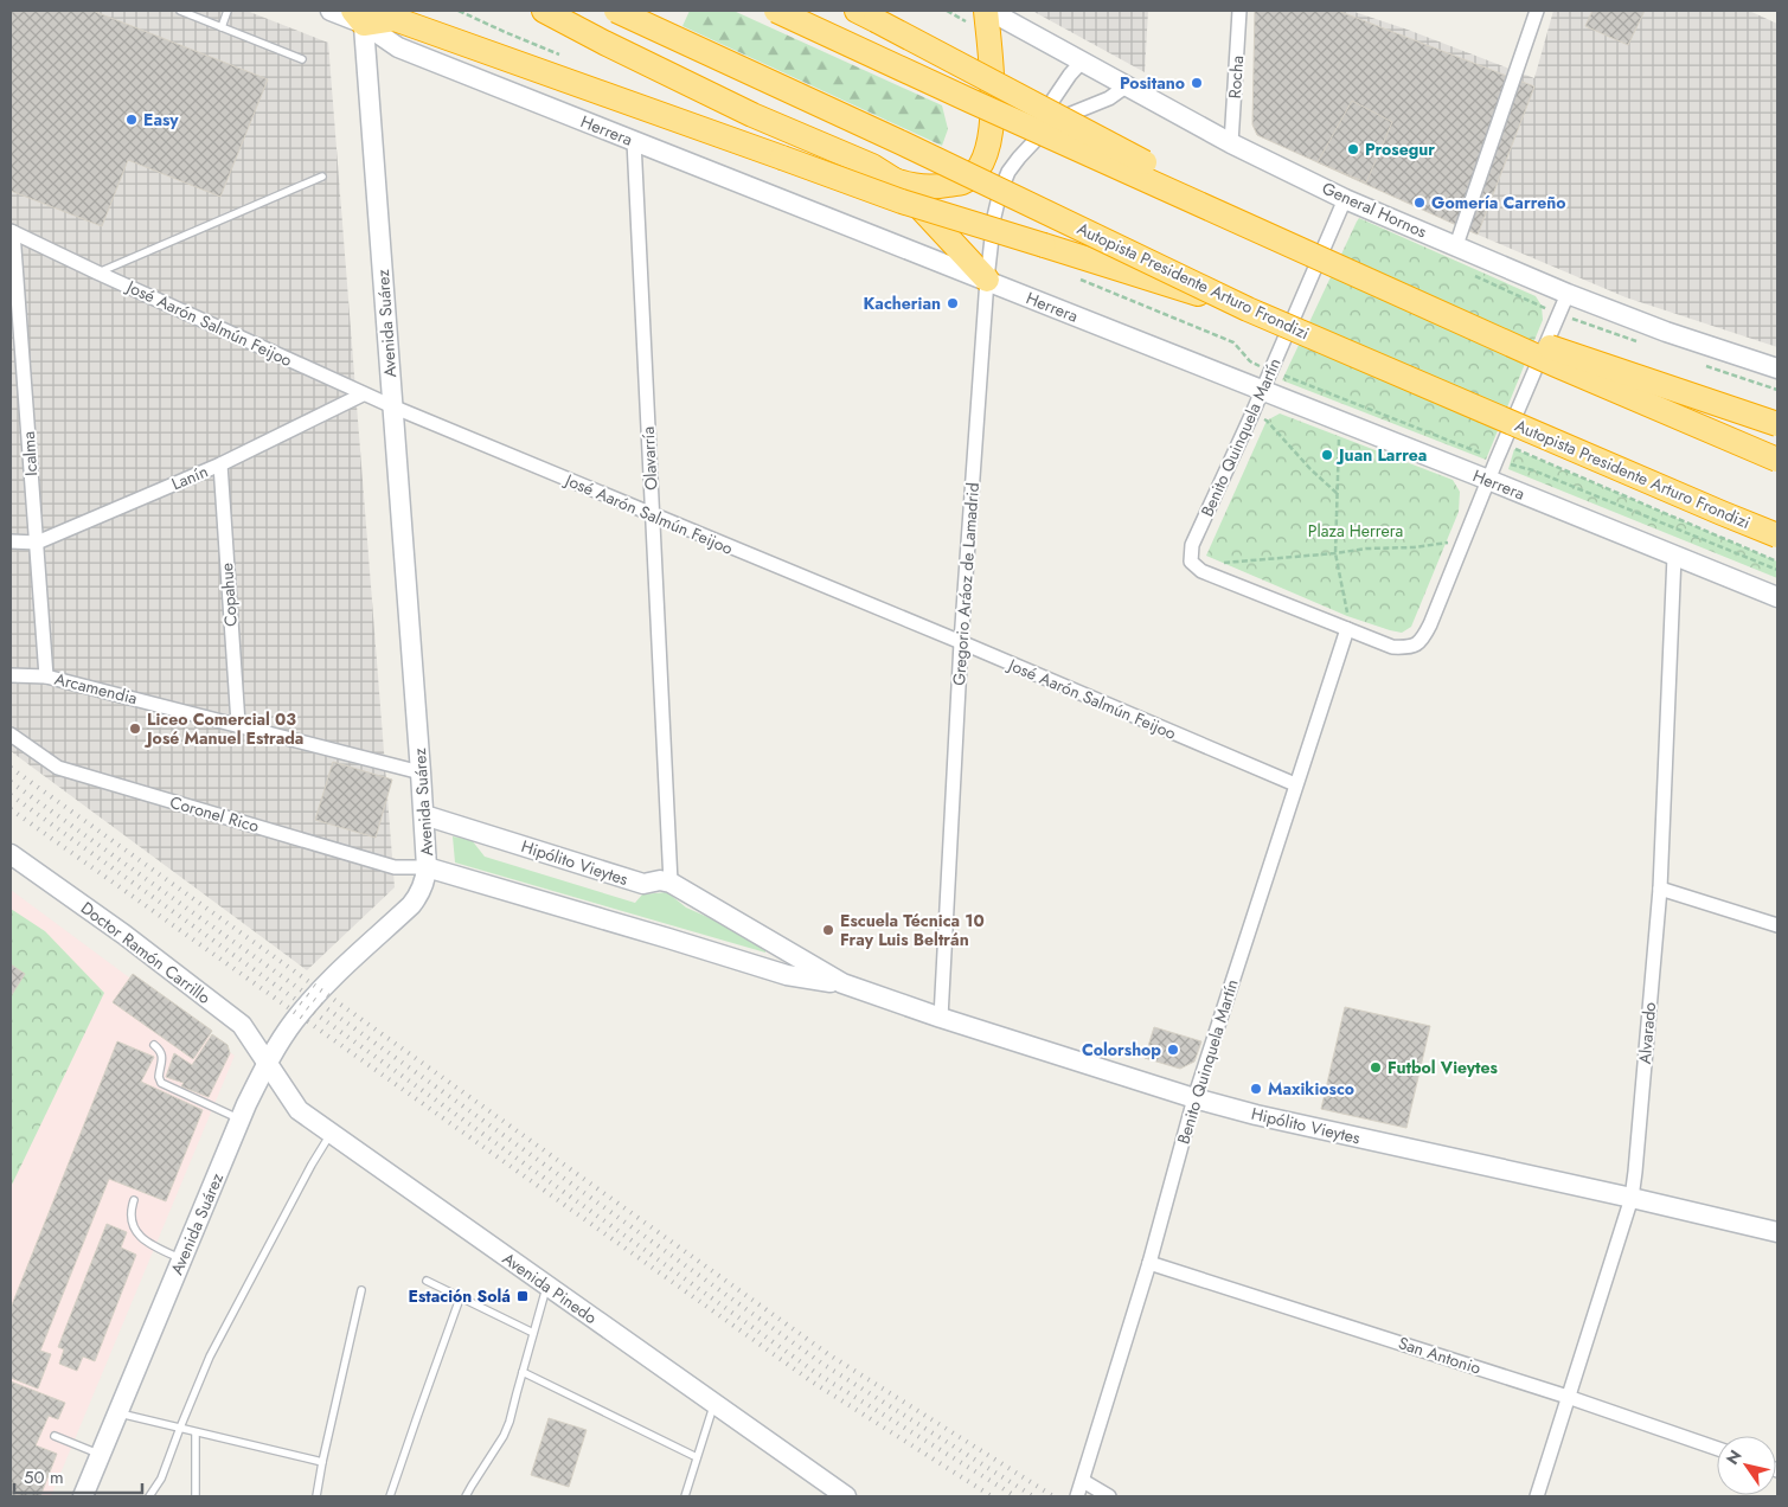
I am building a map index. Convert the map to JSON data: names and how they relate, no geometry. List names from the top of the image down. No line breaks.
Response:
{"streets":{"highway":["Autopista Presidente Arturo Frondizi"],"main road":["Herrera","General Hornos","Avenida Suárez","Hipólito Vieytes","Doctor Ramón Carrillo","Avenida Pinedo"],"street":["Rocha","José Aarón Salmún Feijoo","Benito Quinquela Martín","Icalma","Olavarría","Lanín","Gregorio Aráoz de Lamadrid","Copahue","Arcamendia","Coronel Rico","Alvarado","San Antonio"]},"crossings":[["Rocha","General Hornos"],["Herrera","Avenida Suárez"],["Herrera","Benito Quinquela Martín"],["Herrera","Olavarría"],["Herrera","Gregorio Aráoz de Lamadrid"],["Herrera","Alvarado"],["General Hornos","Benito Quinquela Martín"],["General Hornos","Gregorio Aráoz de Lamadrid"],["José Aarón Salmún Feijoo","Avenida Suárez"],["José Aarón Salmún Feijoo","Benito Quinquela Martín"],["José Aarón Salmún Feijoo","Icalma"],["José Aarón Salmún Feijoo","Olavarría"],["José Aarón Salmún Feijoo","Lanín"],["José Aarón Salmún Feijoo","Gregorio Aráoz de Lamadrid"],["Avenida Suárez","Arcamendia"],["Avenida Suárez","Coronel Rico"],["Avenida Suárez","Hipólito Vieytes"],["Avenida Suárez","Doctor Ramón Carrillo"],["Avenida Suárez","Avenida Pinedo"],["Benito Quinquela Martín","Hipólito Vieytes"],["Benito Quinquela Martín","San Antonio"],["Icalma","Lanín"],["Icalma","Arcamendia"],["Olavarría","Hipólito Vieytes"],["Lanín","Copahue"],["Gregorio Aráoz de Lamadrid","Hipólito Vieytes"],["Copahue","Arcamendia"],["Coronel Rico","Hipólito Vieytes"],["Hipólito Vieytes","Alvarado"],["Doctor Ramón Carrillo","Avenida Pinedo"],["Alvarado","San Antonio"]],"parks":["Plaza Herrera"],"places":{"other":["Positano","Easy","Prosegur","Gomería Carreño","Kacherian","Juan Larrea","Liceo Comercial 03 José Manuel Estrada","Escuela Técnica 10 Fray Luis Beltrán","Colorshop","Futbol Vieytes","Maxikiosco"],"transit":["Estación Solá"]},"scale_bar":"50 m","north":"top left"}
